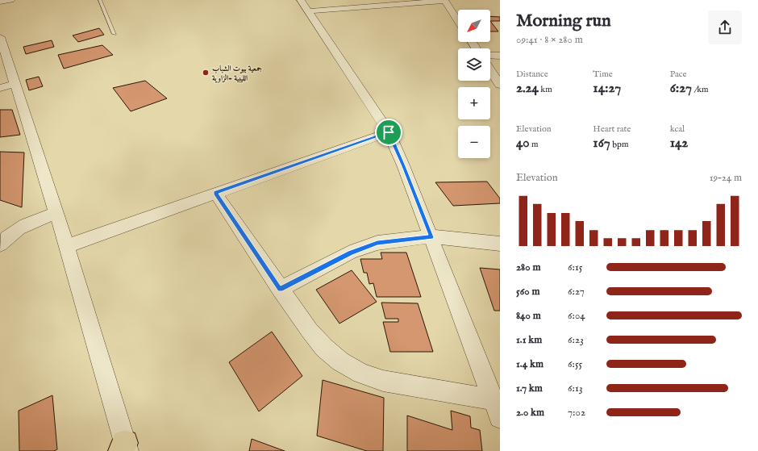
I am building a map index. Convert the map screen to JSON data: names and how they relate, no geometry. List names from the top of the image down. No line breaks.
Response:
{"places":["جمعية بيوت الشباب الليبية -الزاوية"],"north":"bottom left","page":{"heading":["Morning run","09:41 · 8 × 280 m"],"map_buttons":["+","−"],"stats":[["Distance","2.24 km"],["Time","14:27"],["Pace","6:27 /km"],["Elevation","40 m"],["Heart rate","167 bpm"],["kcal","142"]],"chart":["Elevation","19–24 m"],"list":[{"name":"280 m","note":"6:15"},{"name":"560 m","note":"6:27"},{"name":"840 m","note":"6:04"},{"name":"1.1 km","note":"6:23"},{"name":"1.4 km","note":"6:55"},{"name":"1.7 km","note":"6:13"},{"name":"2.0 km","note":"7:02"}]}}
